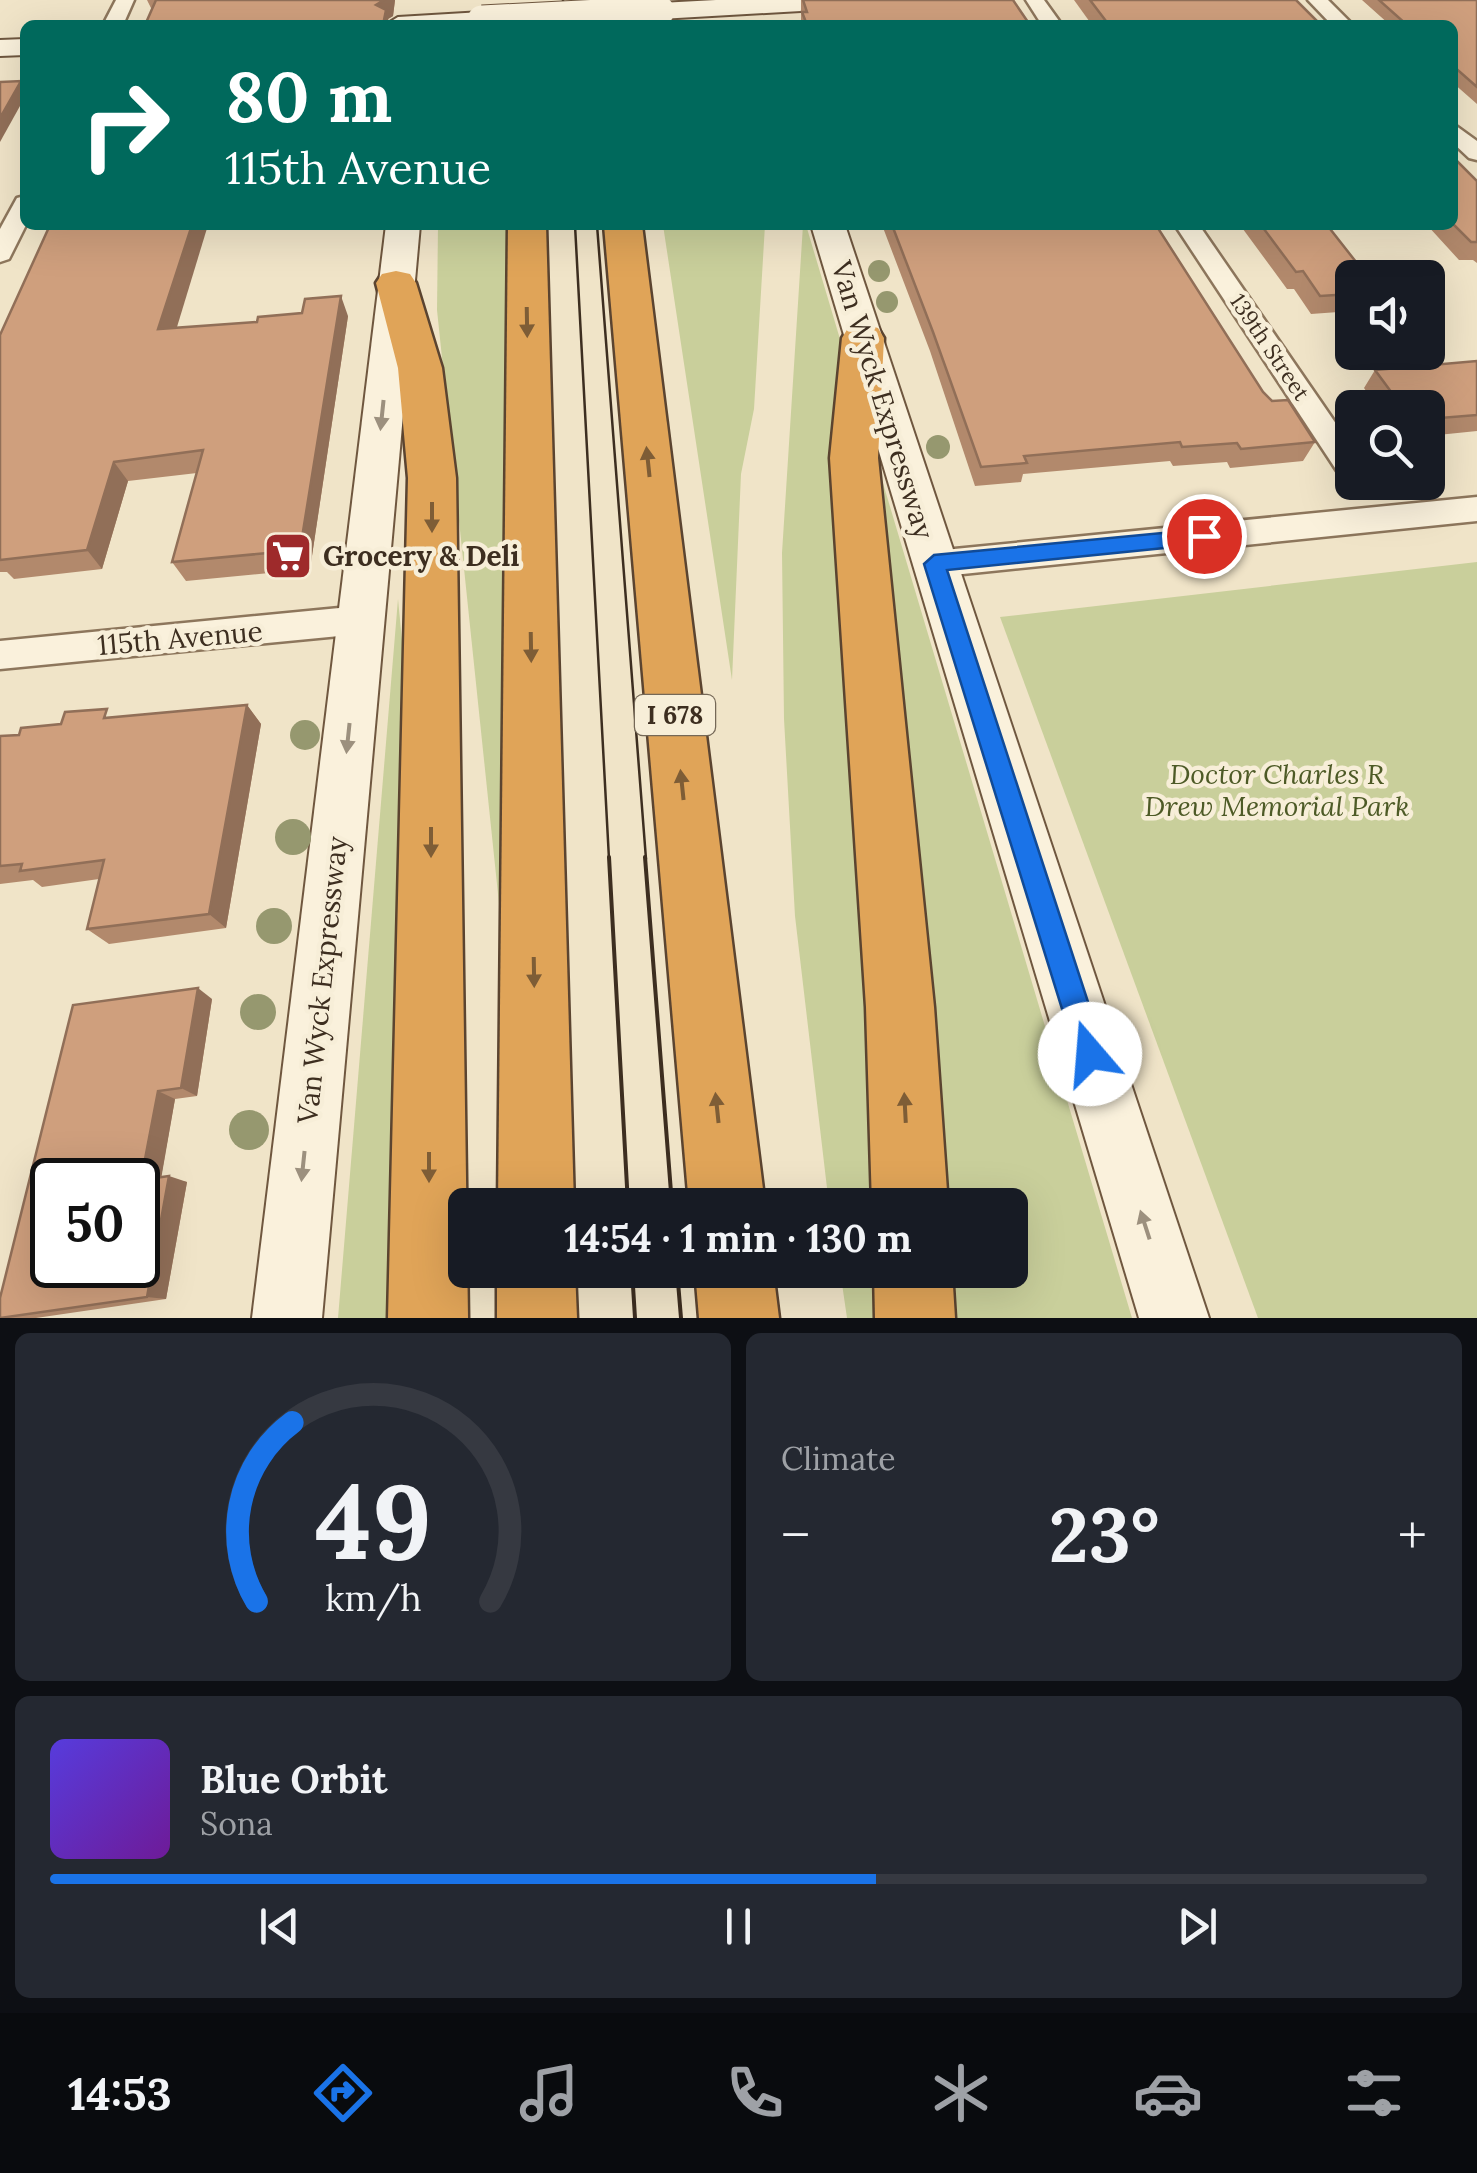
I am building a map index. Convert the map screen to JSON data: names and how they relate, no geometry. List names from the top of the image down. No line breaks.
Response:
{"streets":{"highway":["I 678"],"main road":["Van Wyck Expressway"],"street":["139th Street","115th Avenue"]},"crossings":[["Van Wyck Expressway","115th Avenue"]],"parks":["Doctor Charles R Drew Memorial Park"],"places":{"supermarket":["Grocery & Deli"]},"page":{"turn":["80 m","115th Avenue"],"limit":"50","trip":"14:54 · 1 min · 130 m","tile":"Climate","heat":["−","23°","+"],"song":["Blue Orbit","Sona"],"tabs":"14:53","gauge":["49","km/h"]}}
